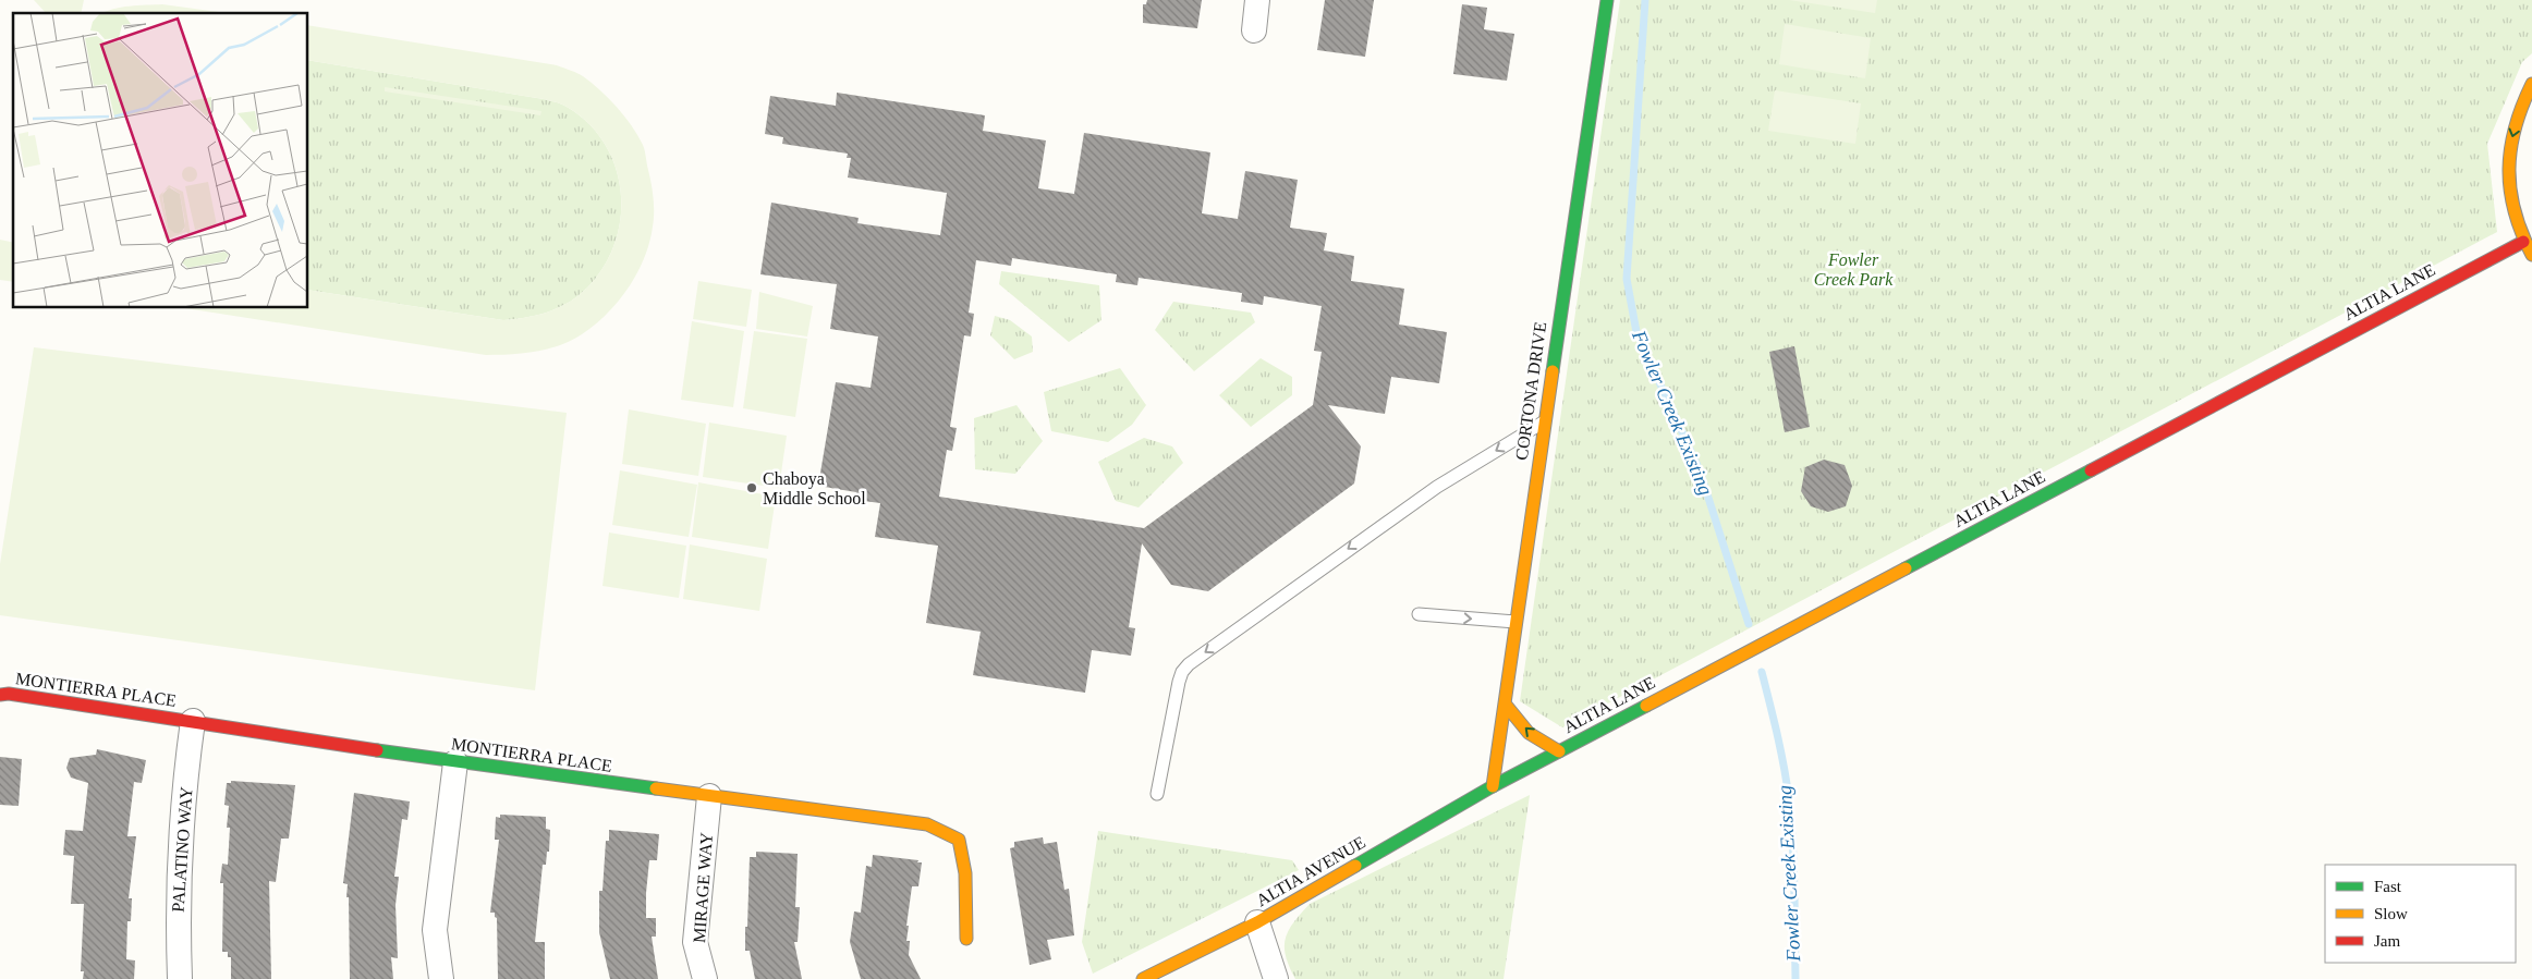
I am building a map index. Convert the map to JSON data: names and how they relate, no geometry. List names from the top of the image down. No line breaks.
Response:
{"streets":{"street":["ALTIA LANE","CORTONA DRIVE","MONTIERRA PLACE","PALATINO WAY","ALTIA AVENUE","MIRAGE WAY"]},"crossings":[["ALTIA LANE","CORTONA DRIVE"],["ALTIA LANE","ALTIA AVENUE"],["CORTONA DRIVE","ALTIA AVENUE"],["MONTIERRA PLACE","PALATINO WAY"],["MONTIERRA PLACE","MIRAGE WAY"]],"water":["Fowler Creek Existing"],"parks":["Fowler Creek Park"],"places":["Chaboya Middle School"],"legend":["Fast","Slow","Jam"]}
